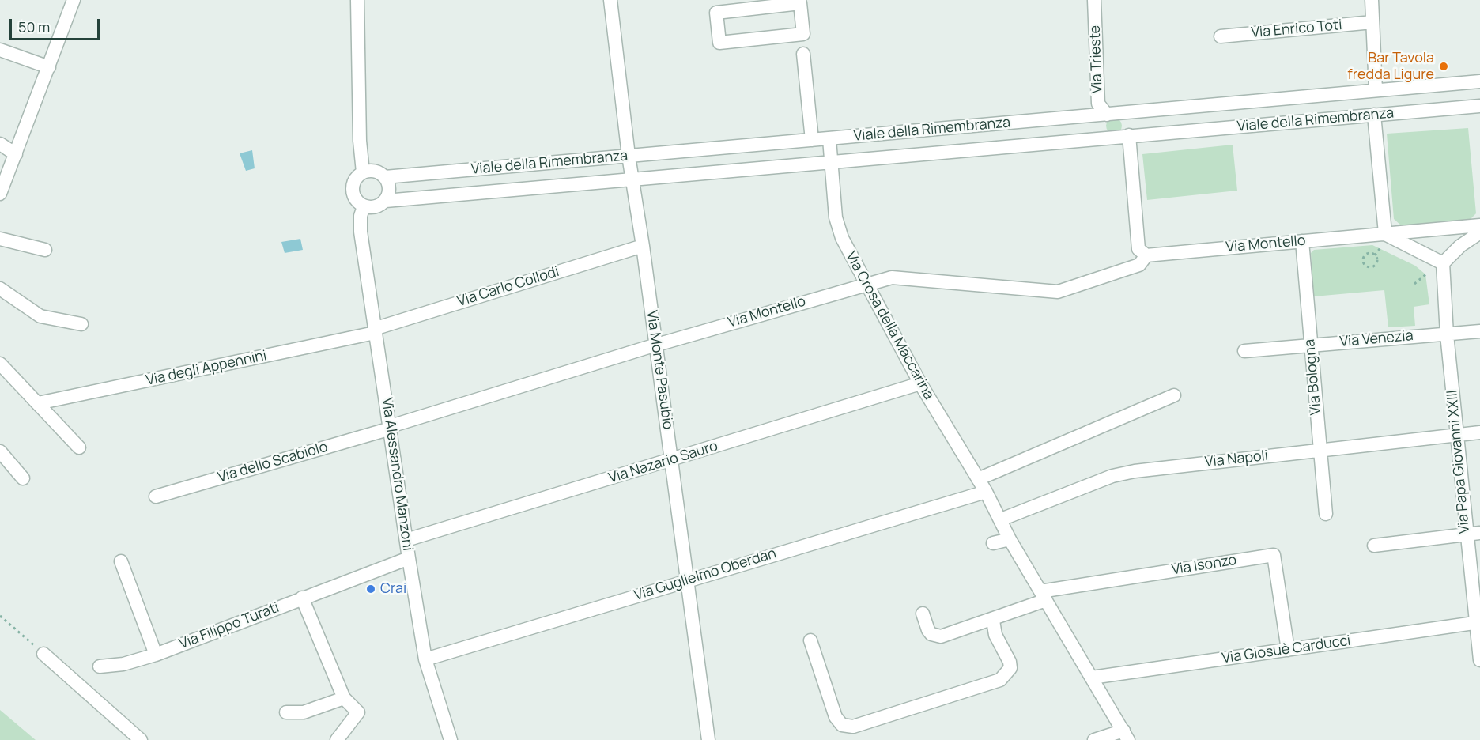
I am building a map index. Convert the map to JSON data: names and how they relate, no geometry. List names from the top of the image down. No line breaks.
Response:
{"streets":{"street":["Via Enrico Toti","Via Trieste","Viale della Rimembranza","Via Montello","Via Carlo Collodi","Via Crosa della Maccarina","Via Venezia","Via degli Appennini","Via Monte Pasubio","Via Bologna","Via Napoli","Via Papa Giovanni XXIII","Via dello Scabiolo","Via Nazario Sauro","Via Alessandro Manzoni","Via Isonzo","Via Guglielmo Oberdan","Via Filippo Turati","Via Giosuè Carducci"]},"crossings":[["Via Trieste","Viale della Rimembranza"],["Viale della Rimembranza","Via Crosa della Maccarina"],["Viale della Rimembranza","Via Monte Pasubio"],["Viale della Rimembranza","Via Alessandro Manzoni"],["Via Montello","Via Crosa della Maccarina"],["Via Montello","Via Monte Pasubio"],["Via Montello","Via Bologna"],["Via Montello","Via dello Scabiolo"],["Via Montello","Via Alessandro Manzoni"],["Via Carlo Collodi","Via degli Appennini"],["Via Carlo Collodi","Via Monte Pasubio"],["Via Carlo Collodi","Via Alessandro Manzoni"],["Via Crosa della Maccarina","Via Napoli"],["Via Crosa della Maccarina","Via Nazario Sauro"],["Via Crosa della Maccarina","Via Isonzo"],["Via Crosa della Maccarina","Via Guglielmo Oberdan"],["Via Crosa della Maccarina","Via Giosuè Carducci"],["Via Venezia","Via Bologna"],["Via Venezia","Via Papa Giovanni XXIII"],["Via degli Appennini","Via Alessandro Manzoni"],["Via Monte Pasubio","Via Nazario Sauro"],["Via Monte Pasubio","Via Guglielmo Oberdan"],["Via Bologna","Via Napoli"],["Via Napoli","Via Papa Giovanni XXIII"],["Via Papa Giovanni XXIII","Via Giosuè Carducci"],["Via dello Scabiolo","Via Alessandro Manzoni"],["Via Nazario Sauro","Via Alessandro Manzoni"],["Via Alessandro Manzoni","Via Guglielmo Oberdan"],["Via Alessandro Manzoni","Via Filippo Turati"],["Via Isonzo","Via Giosuè Carducci"]],"places":["Bar Tavola fredda Ligure","Crai"],"scale_bar":"50 m"}
